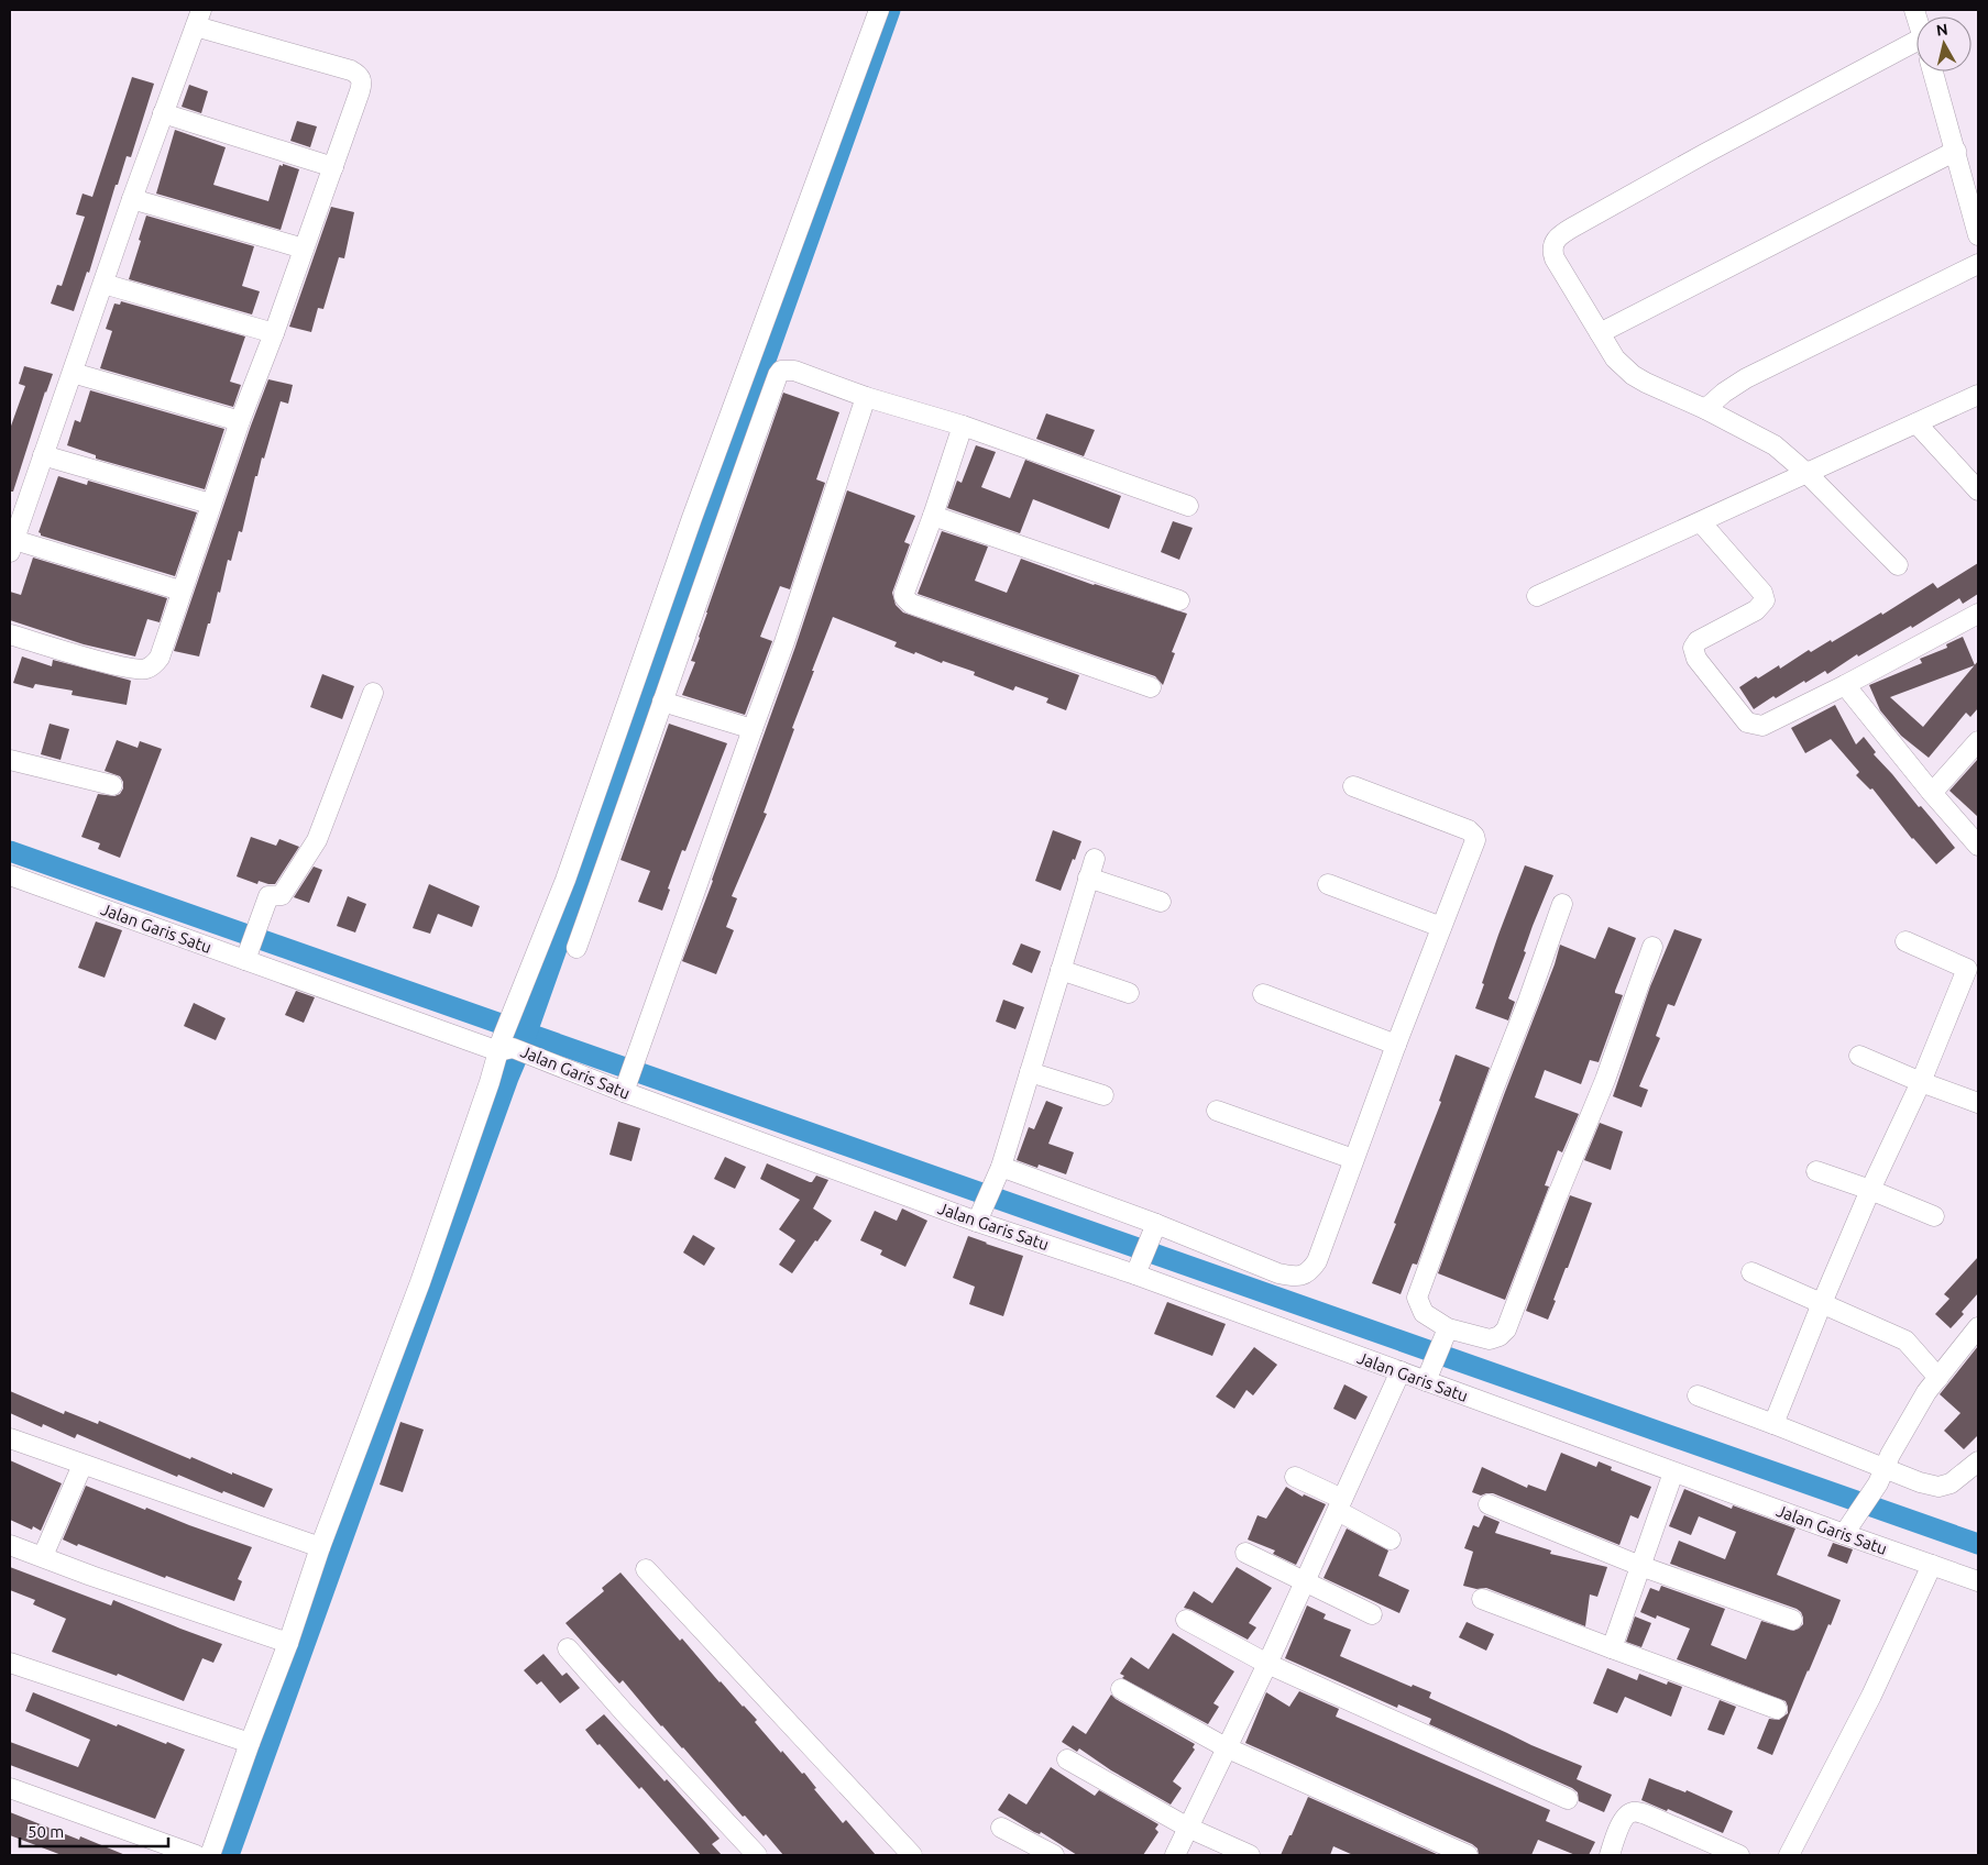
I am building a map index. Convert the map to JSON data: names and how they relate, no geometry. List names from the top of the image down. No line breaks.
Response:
{"streets":{"street":["Jalan Garis Satu"]},"scale_bar":"50 m","north":"top"}
